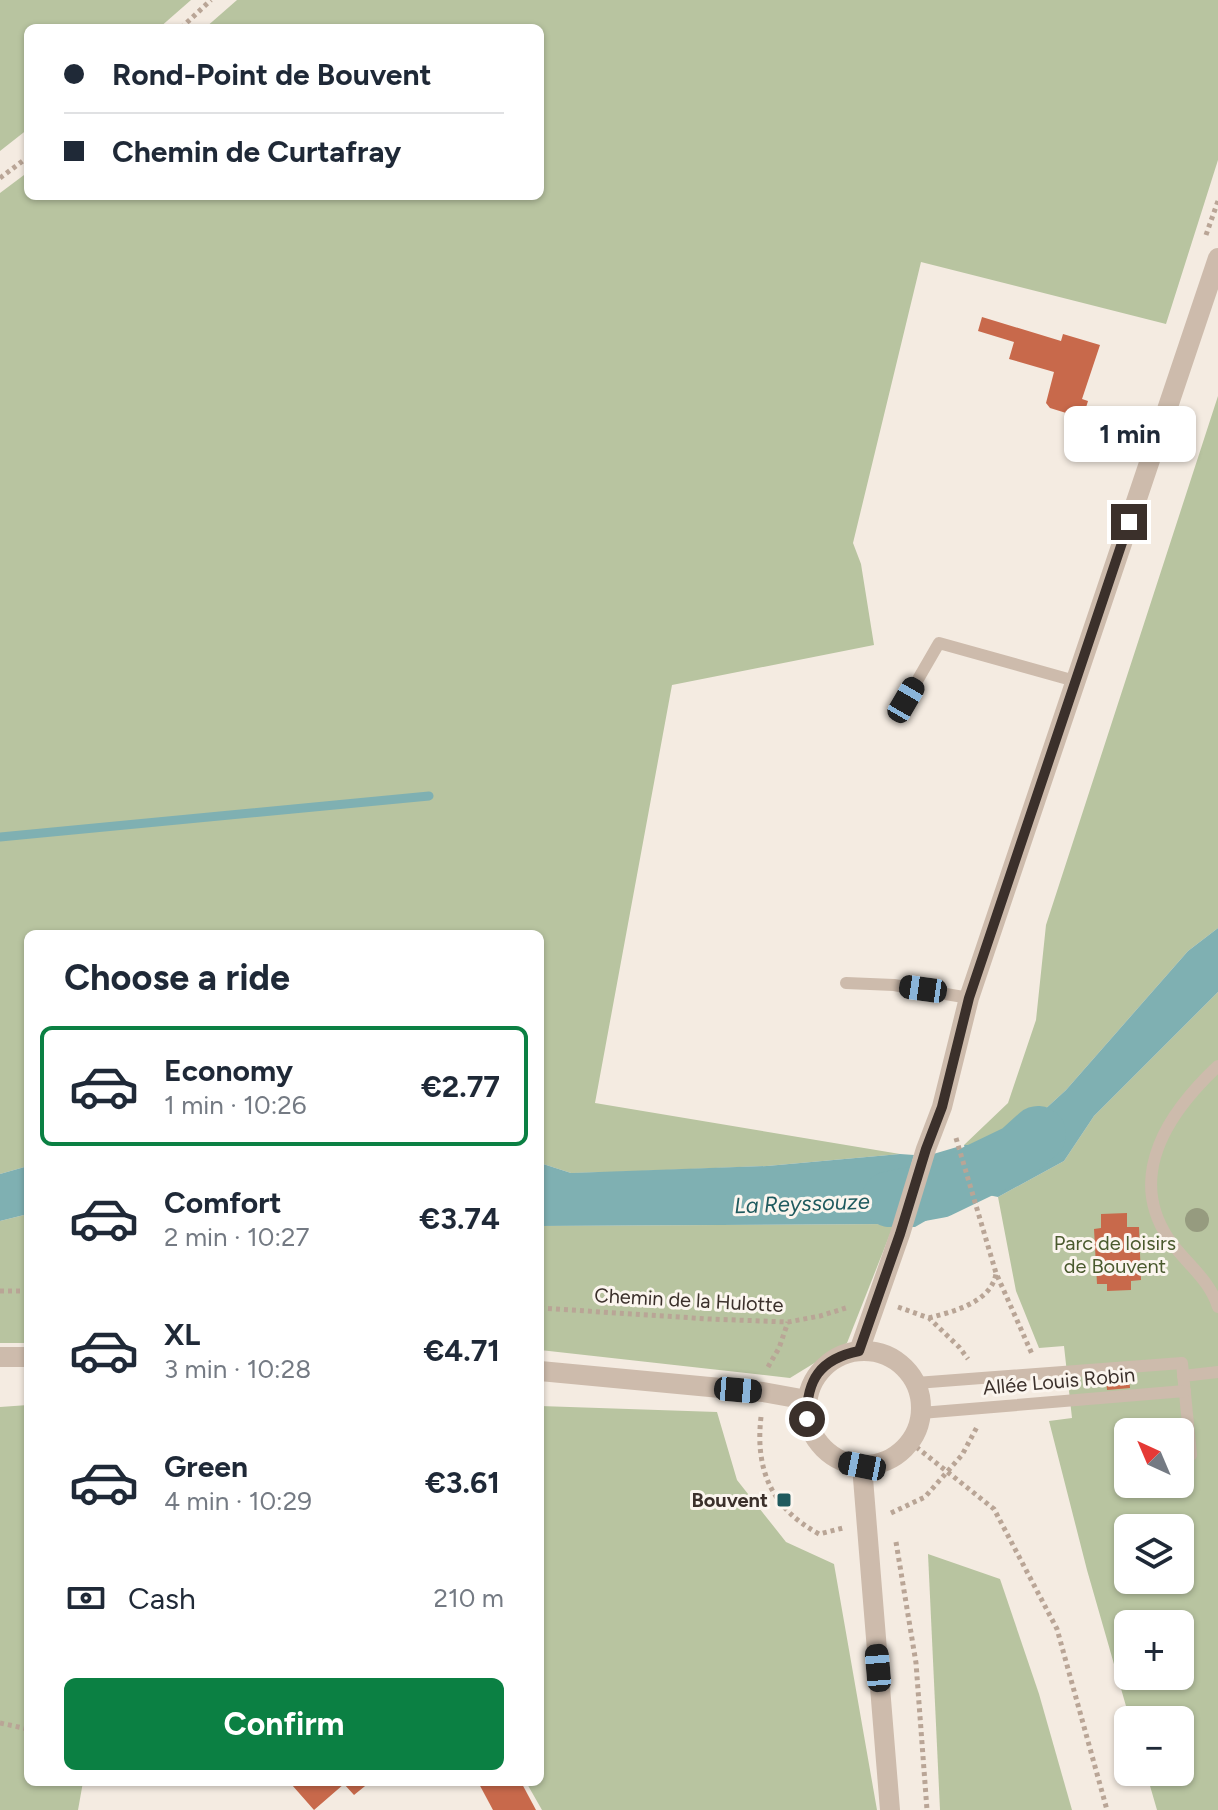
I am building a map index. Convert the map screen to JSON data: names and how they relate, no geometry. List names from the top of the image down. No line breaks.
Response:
{"streets":{"lane":["Allée Louis Robin"],"path":["Chemin de la Hulotte"]},"water":["La Reyssouze"],"parks":["Parc de loisirs de Bouvent"],"places":{"transit":["Bouvent"]},"north":"top left","page":{"banner":["Rond-Point de Bouvent","Chemin de Curtafray"],"bubble":"1 min","heading":"Choose a ride","list":[{"name":"Economy","note":"1 min · 10:26","value":"€2.77"},{"name":"Comfort","note":"2 min · 10:27","value":"€3.74"},{"name":"XL","note":"3 min · 10:28","value":"€4.71"},{"name":"Green","note":"4 min · 10:29","value":"€3.61"}],"map_buttons":["+","−"],"pay":["Cash","210 m"],"buttons":"Confirm"}}
